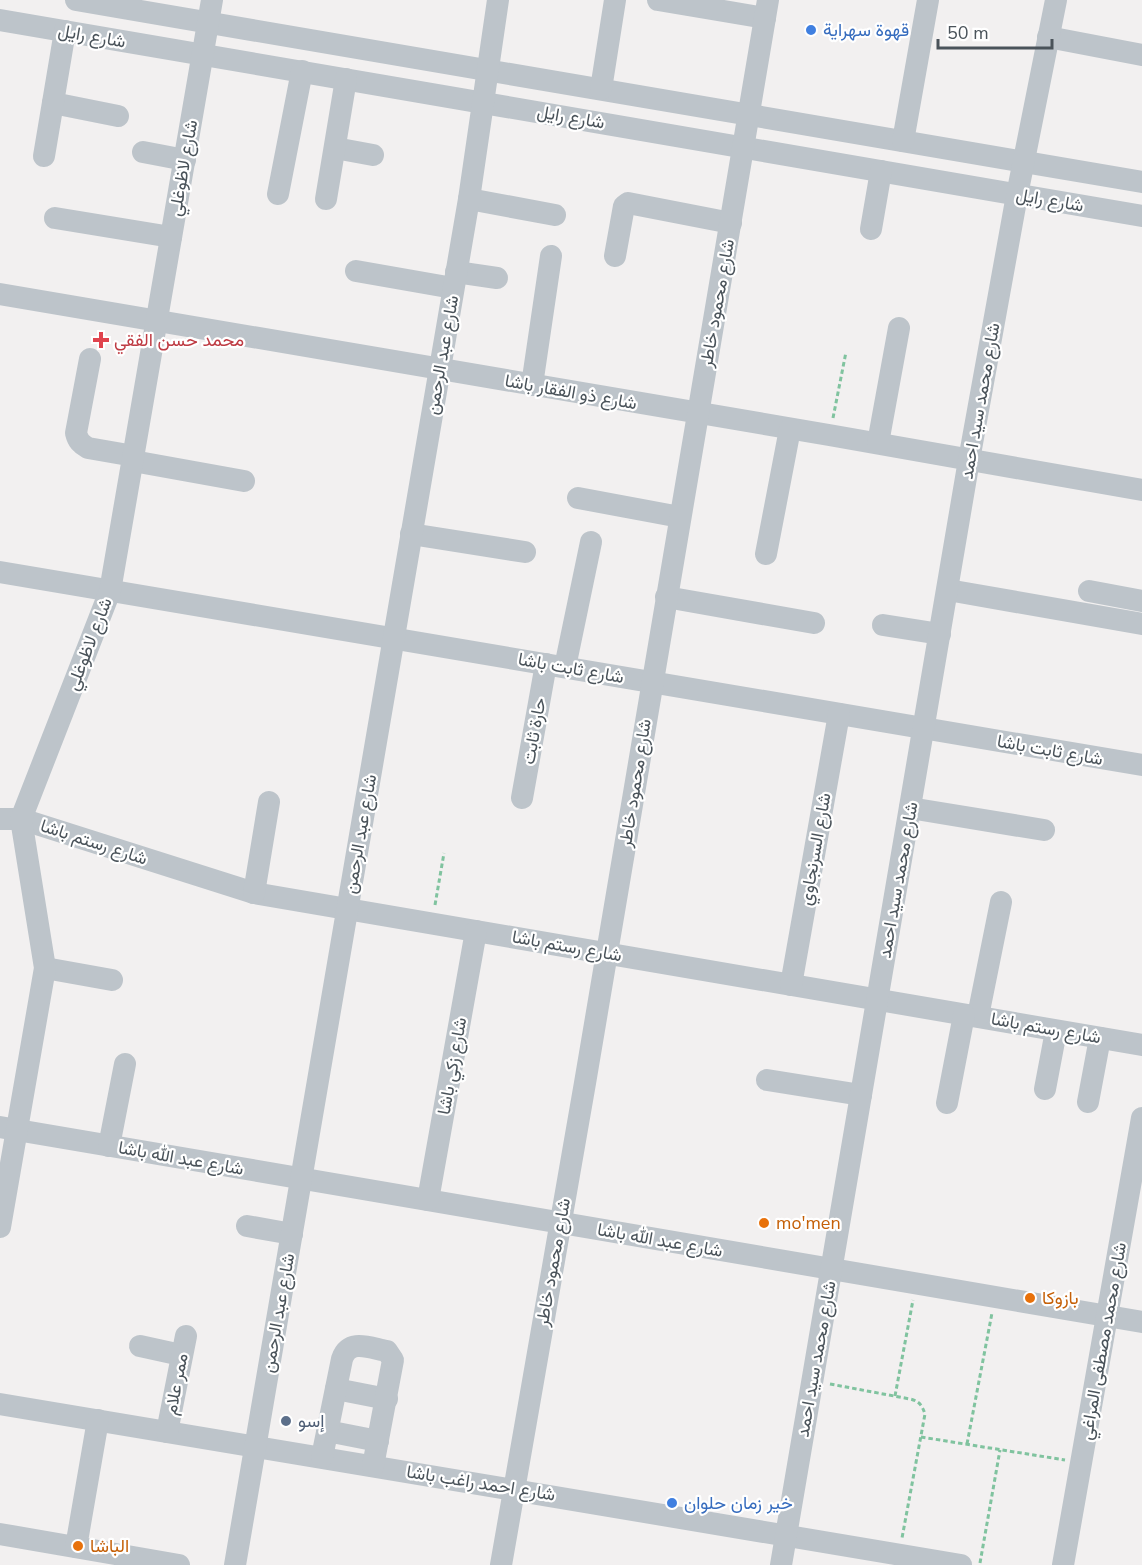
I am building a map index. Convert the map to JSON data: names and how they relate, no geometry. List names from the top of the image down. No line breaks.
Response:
{"streets":{"street":["شارع رايل","شارع لاظوغلي","شارع محمود خاطر","شارع عبد الرحمن","شارع ذو الفقار باشا","شارع محمد سيد احمد","شارع ثابت باشا","حارة ثابت","شارع رستم باشا","شارع السرنجاوي","شارع زكي باشا","شارع عبد الله باشا","شارع محمد مصطفى المراغي","ممر علام","شارع احمد راغب باشا"]},"crossings":[["شارع رايل","شارع لاظوغلي"],["شارع رايل","شارع محمود خاطر"],["شارع رايل","شارع عبد الرحمن"],["شارع رايل","شارع محمد سيد احمد"],["شارع لاظوغلي","شارع ذو الفقار باشا"],["شارع لاظوغلي","شارع ثابت باشا"],["شارع لاظوغلي","شارع رستم باشا"],["شارع محمود خاطر","شارع ذو الفقار باشا"],["شارع محمود خاطر","شارع ثابت باشا"],["شارع محمود خاطر","شارع رستم باشا"],["شارع محمود خاطر","شارع عبد الله باشا"],["شارع محمود خاطر","شارع احمد راغب باشا"],["شارع عبد الرحمن","شارع ذو الفقار باشا"],["شارع عبد الرحمن","شارع ثابت باشا"],["شارع عبد الرحمن","شارع رستم باشا"],["شارع عبد الرحمن","شارع عبد الله باشا"],["شارع عبد الرحمن","شارع احمد راغب باشا"],["شارع ذو الفقار باشا","شارع محمد سيد احمد"],["شارع محمد سيد احمد","شارع ثابت باشا"],["شارع محمد سيد احمد","شارع رستم باشا"],["شارع محمد سيد احمد","شارع عبد الله باشا"],["شارع محمد سيد احمد","شارع احمد راغب باشا"],["شارع ثابت باشا","حارة ثابت"],["شارع ثابت باشا","شارع السرنجاوي"],["شارع رستم باشا","شارع السرنجاوي"],["شارع رستم باشا","شارع زكي باشا"],["شارع زكي باشا","شارع عبد الله باشا"],["شارع عبد الله باشا","شارع محمد مصطفى المراغي"],["ممر علام","شارع احمد راغب باشا"]],"places":{"other":["قهوة سهراية","mo'men","بازوكا","إسو","خير زمان حلوان","الباشا"],"health":["محمد حسن الفقي"]},"scale_bar":"50 m"}
